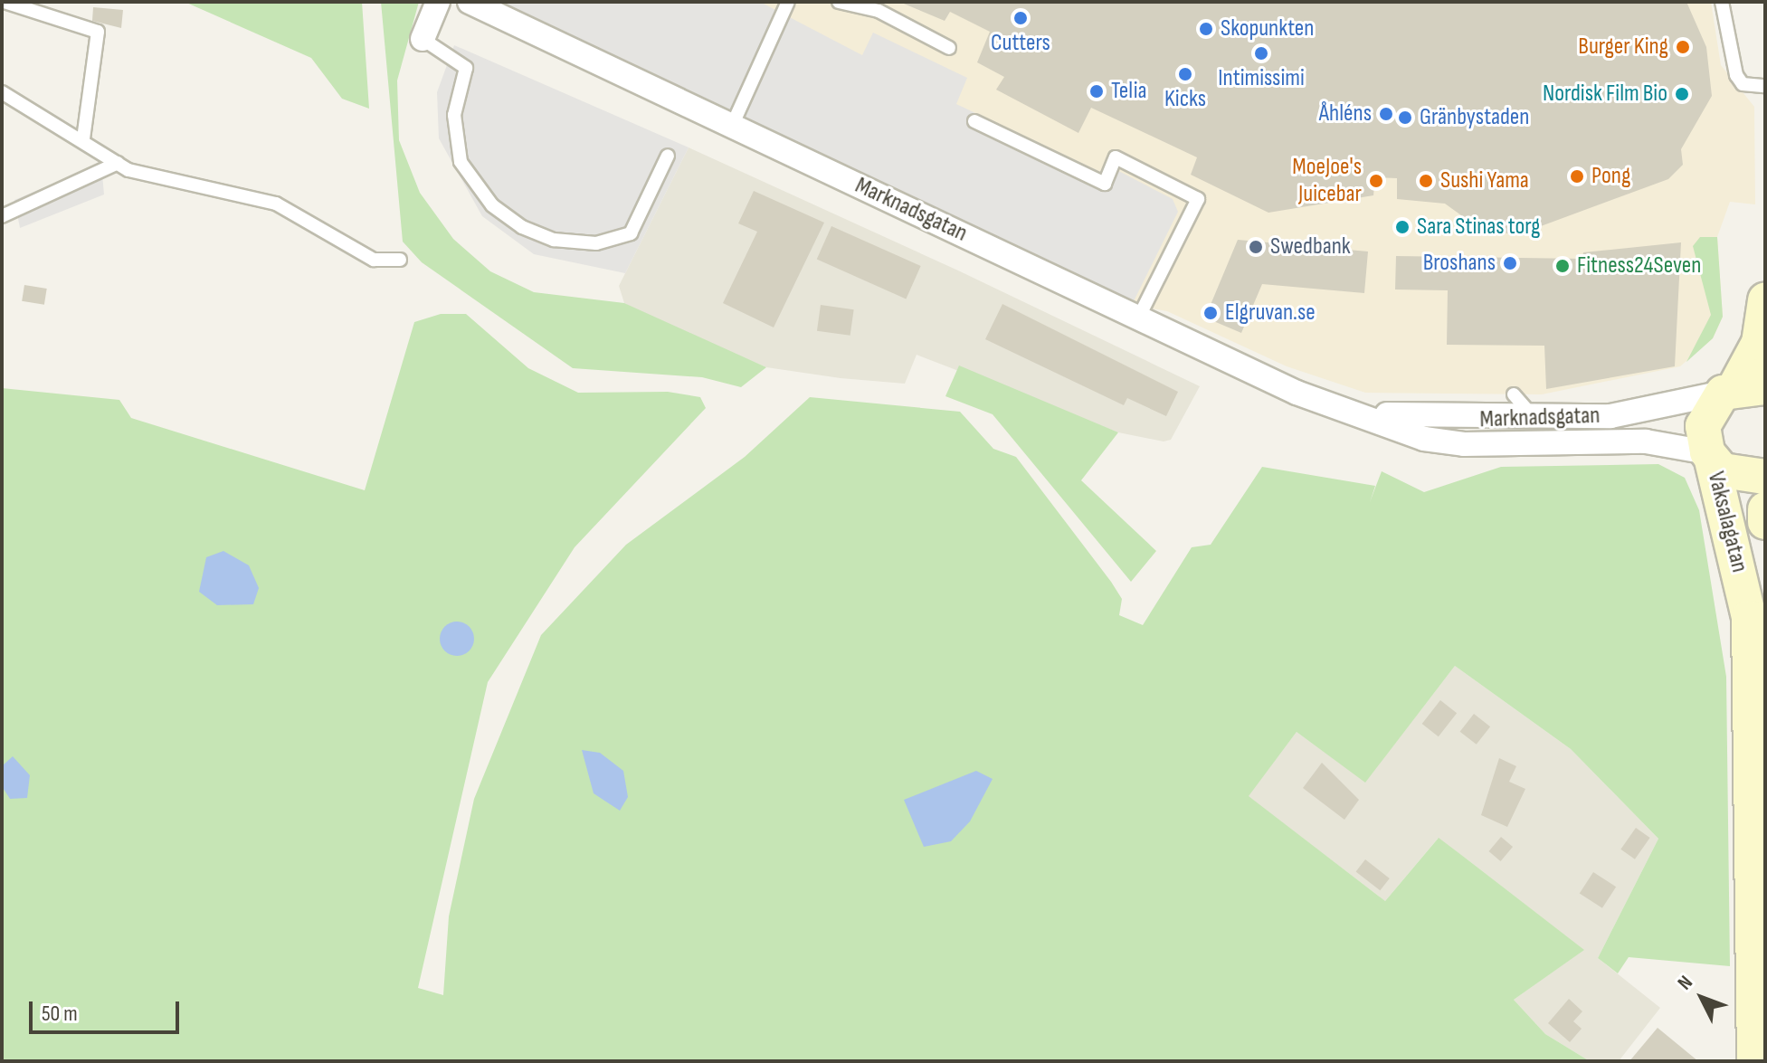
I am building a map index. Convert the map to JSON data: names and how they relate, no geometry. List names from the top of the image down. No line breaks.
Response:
{"streets":{"main road":["Vaksalagatan"],"street":["Marknadsgatan"]},"crossings":[["Marknadsgatan","Vaksalagatan"]],"places":["Cutters","Skopunkten","Burger King","Intimissimi","Kicks","Telia","Nordisk Film Bio","Åhléns","Gränbystaden","Pong","MoeJoe's Juicebar","Sushi Yama","Sara Stinas torg","Swedbank","Broshans","Fitness24Seven","Elgruvan.se"],"scale_bar":"50 m","north":"top left"}
